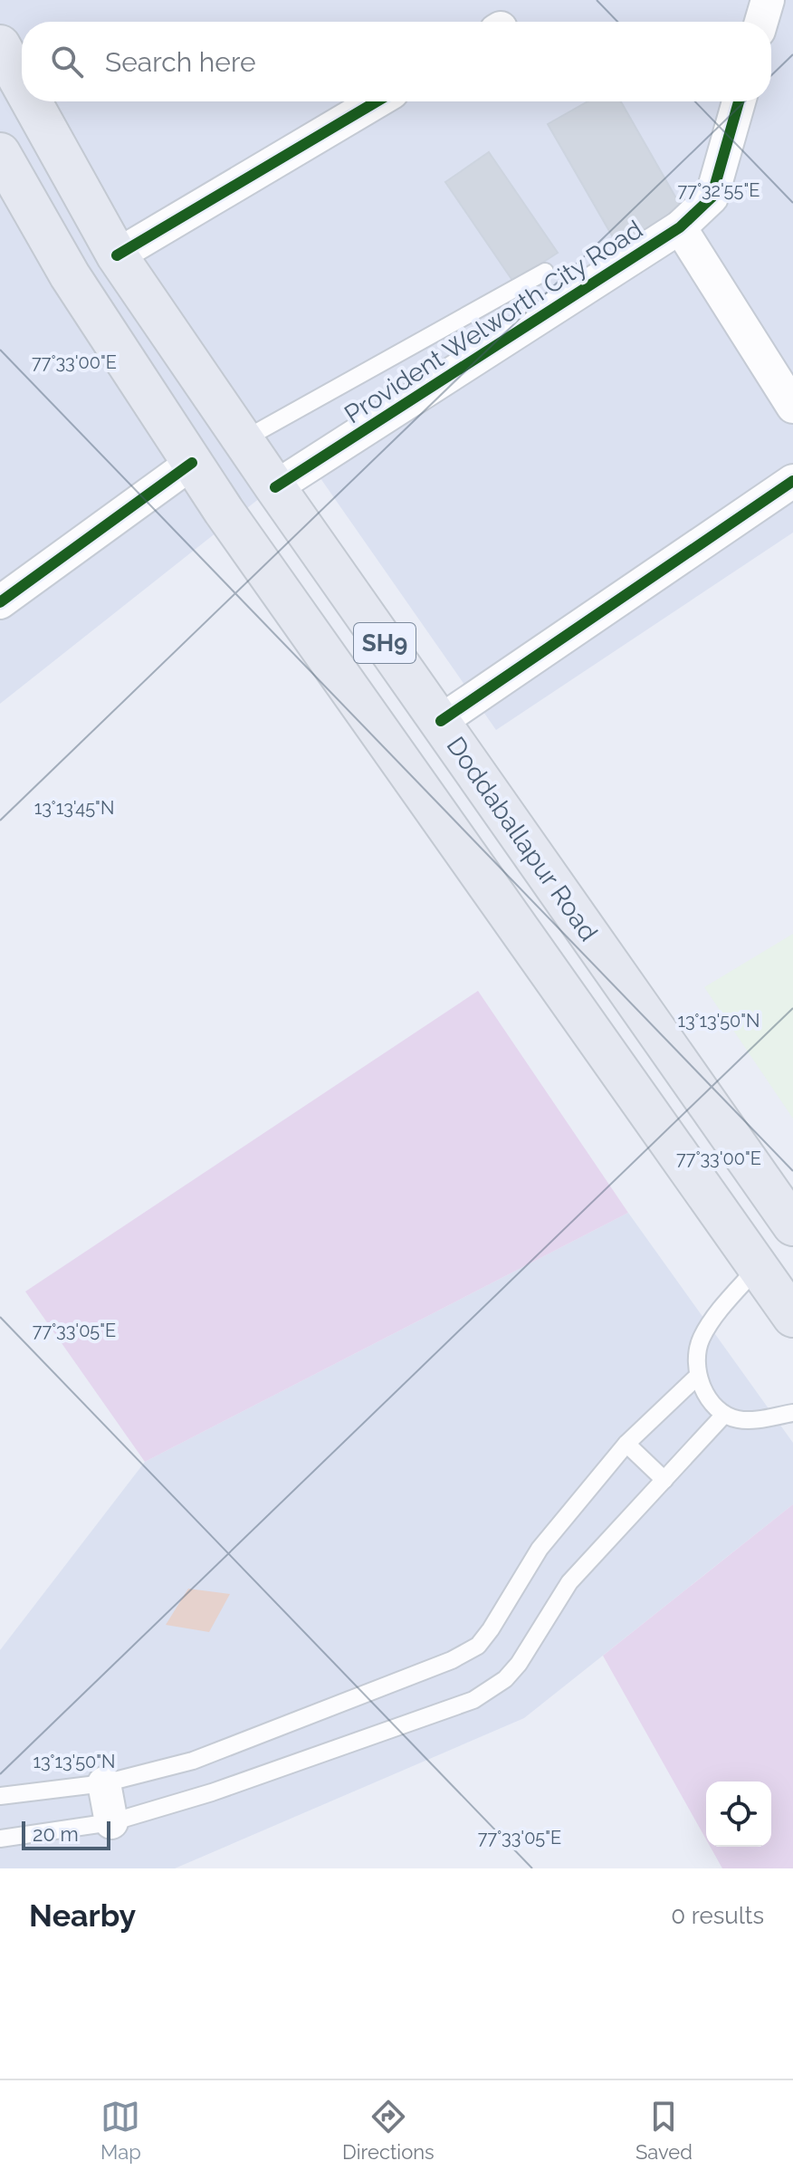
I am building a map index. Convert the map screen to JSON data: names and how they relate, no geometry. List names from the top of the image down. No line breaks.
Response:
{"streets":{"main road":["SH9","Doddaballapur Road"],"street":["Provident Welworth City Road"]},"crossings":[["Provident Welworth City Road","Doddaballapur Road"]],"scale_bar":"20 m","page":{"search":"Search here","scale":"20 m","heading":["Nearby","0 results"],"nav":["Map","Directions","Saved"]},"coordinates":["77°32'55\"E","77°33'00\"E","13°13'45\"N","13°13'50\"N","77°33'05\"E"]}
